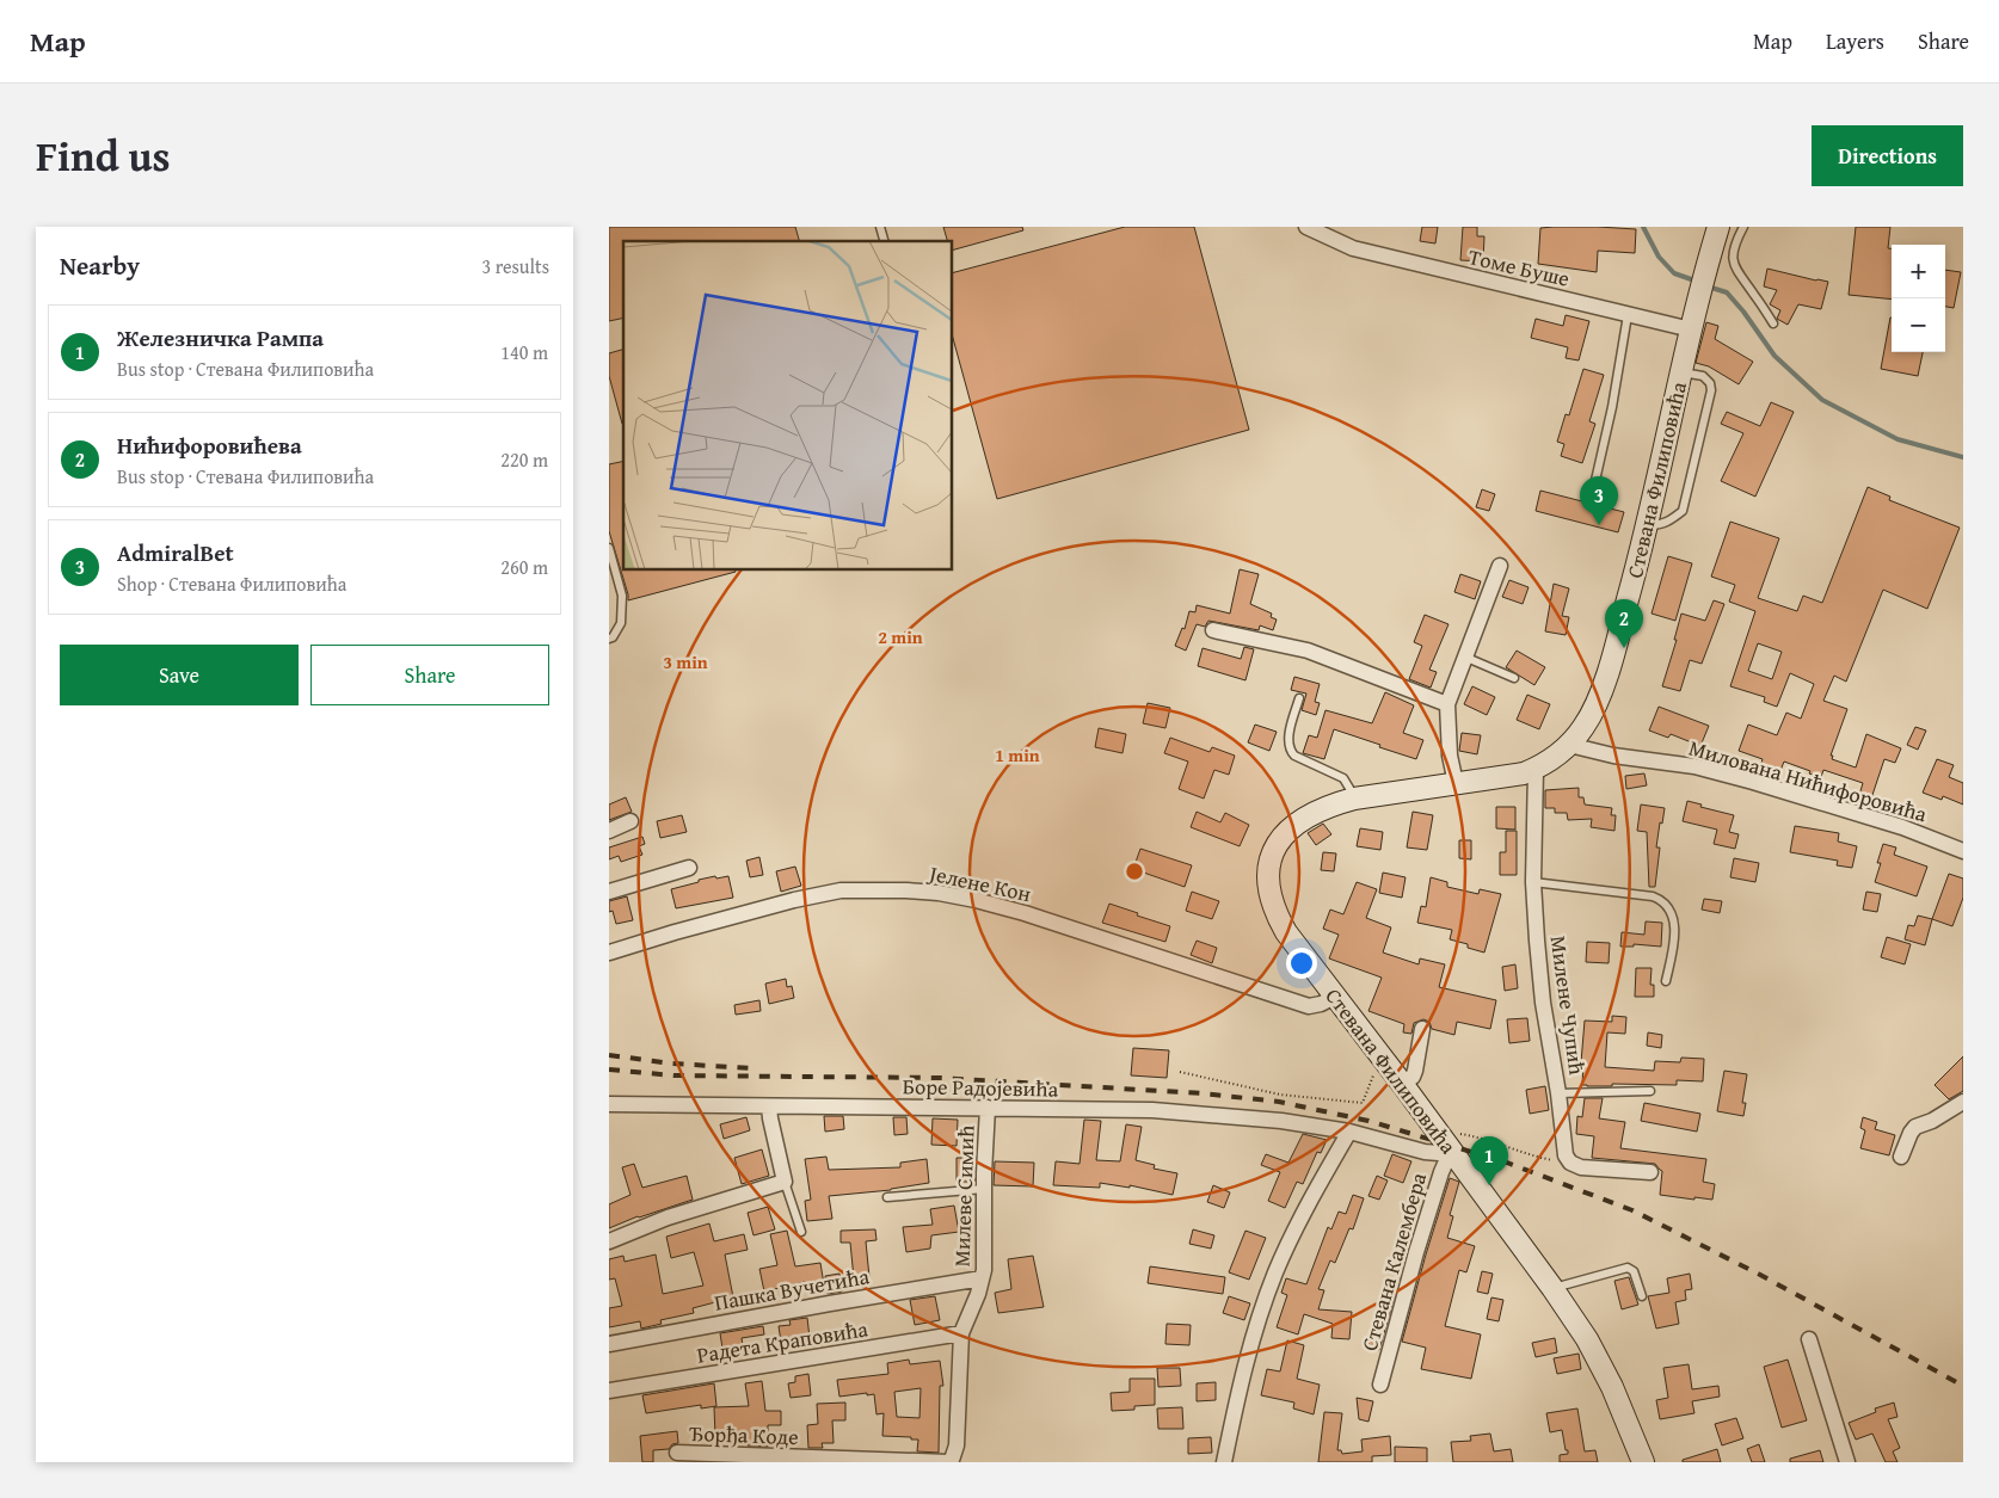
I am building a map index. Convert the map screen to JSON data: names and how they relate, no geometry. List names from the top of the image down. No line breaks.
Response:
{"streets":{"main road":["Стевана Филиповића"],"street":["Томе Буше","Милована Нићифоровића","Јелене Кон","Милене Чупић","Боре Радојевића","Милеве Симић","Стевана Калембера","Пашка Вучетића","Радета Краповића","Ђорђа Коде"]},"crossings":[["Томе Буше","Стевана Филиповића"],["Стевана Филиповића","Милована Нићифоровића"],["Стевана Филиповића","Јелене Кон"],["Стевана Филиповића","Милене Чупић"],["Стевана Филиповића","Боре Радојевића"],["Стевана Филиповића","Стевана Калембера"],["Боре Радојевића","Милеве Симић"],["Боре Радојевића","Стевана Калембера"],["Милеве Симић","Пашка Вучетића"],["Милеве Симић","Радета Краповића"],["Милеве Симић","Ђорђа Коде"]],"page":{"header":"Map","nav":["Map","Layers","Share"],"title":"Find us","buttons":["Directions",["Save","Share"]],"heading":["Nearby","3 results"],"map_buttons":["+","−"],"list":[{"mark":"1","name":"Железничка Рампа","note":"Bus stop · Стевана Филиповића","value":"140 m"},{"mark":"2","name":"Нићифоровићева","note":"Bus stop · Стевана Филиповића","value":"220 m"},{"mark":"3","name":"AdmiralBet","note":"Shop · Стевана Филиповића","value":"260 m"}],"pins":["3","2","1"]},"rings":["2 min","3 min","1 min"]}
